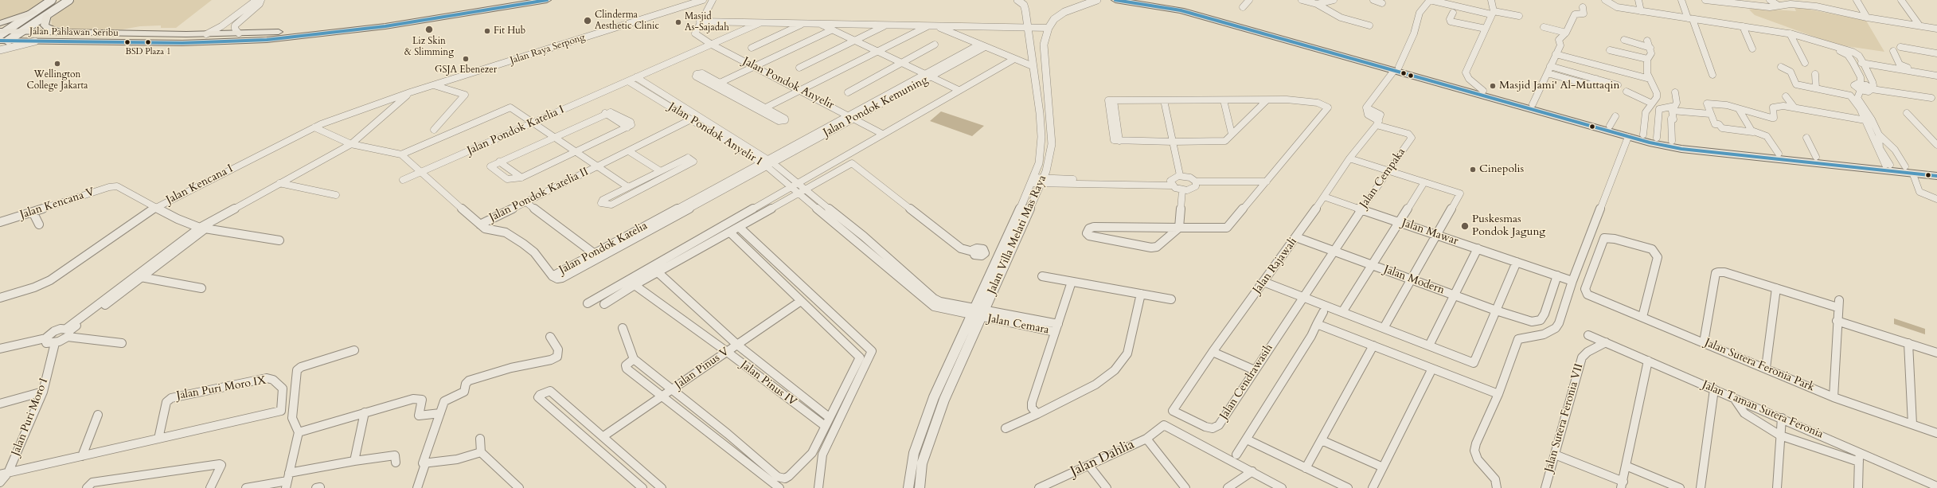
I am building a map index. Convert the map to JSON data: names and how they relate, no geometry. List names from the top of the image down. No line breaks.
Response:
{"streets":{"main road":["Jalan Pahlawan Seribu"],"street":["Jalan Raya Serpong","Jalan Pondok Anyelir","Jalan Pondok Kemuning","Jalan Pondok Katelia I","Jalan Pondok Anyelir I","Jalan Cempaka","Jalan Kencana I","Jalan Pondok Katelia II","Jalan Kencana V","Jalan Mawar","Jalan Villa Melati Mas Raya","Jalan Pondok Katelia","Jalan Rajawali","Jalan Modern","Jalan Cemara","Jalan Sutera Feronia Park","Jalan Pinus V","Jalan Cendrawasih","Jalan Pinus IV","Jalan Puri Moro IX","Jalan Taman Sutera Feronia","Jalan Puri Moro I","Jalan Sutera Feronia VII","Jalan Dahlia"]},"crossings":[["Jalan Raya Serpong","Jalan Kencana I"],["Jalan Pondok Anyelir","Jalan Pondok Kemuning"],["Jalan Pondok Anyelir","Jalan Pondok Katelia I"],["Jalan Pondok Kemuning","Jalan Pondok Anyelir I"],["Jalan Pondok Kemuning","Jalan Pondok Katelia"],["Jalan Pondok Katelia I","Jalan Pondok Anyelir I"],["Jalan Pondok Anyelir I","Jalan Pondok Katelia II"],["Jalan Pondok Anyelir I","Jalan Pondok Katelia"],["Jalan Pondok Anyelir I","Jalan Cemara"],["Jalan Cempaka","Jalan Mawar"],["Jalan Cempaka","Jalan Rajawali"],["Jalan Cempaka","Jalan Modern"],["Jalan Cempaka","Jalan Cendrawasih"],["Jalan Kencana I","Jalan Kencana V"],["Jalan Pondok Katelia II","Jalan Pondok Katelia"],["Jalan Mawar","Jalan Rajawali"],["Jalan Mawar","Jalan Modern"],["Jalan Villa Melati Mas Raya","Jalan Cemara"],["Jalan Rajawali","Jalan Modern"],["Jalan Rajawali","Jalan Cendrawasih"],["Jalan Pinus V","Jalan Pinus IV"],["Jalan Taman Sutera Feronia","Jalan Sutera Feronia VII"]],"places":["Clinderma Aesthetic Clinic","Masjid As-Sajadah","Liz Skin & Slimming","Fit Hub","BSD Plaza 1","GSJA Ebenezer","Wellington College Jakarta","Masjid Jami' Al-Muttaqin","Cinepolis","Puskesmas Pondok Jagung"]}
